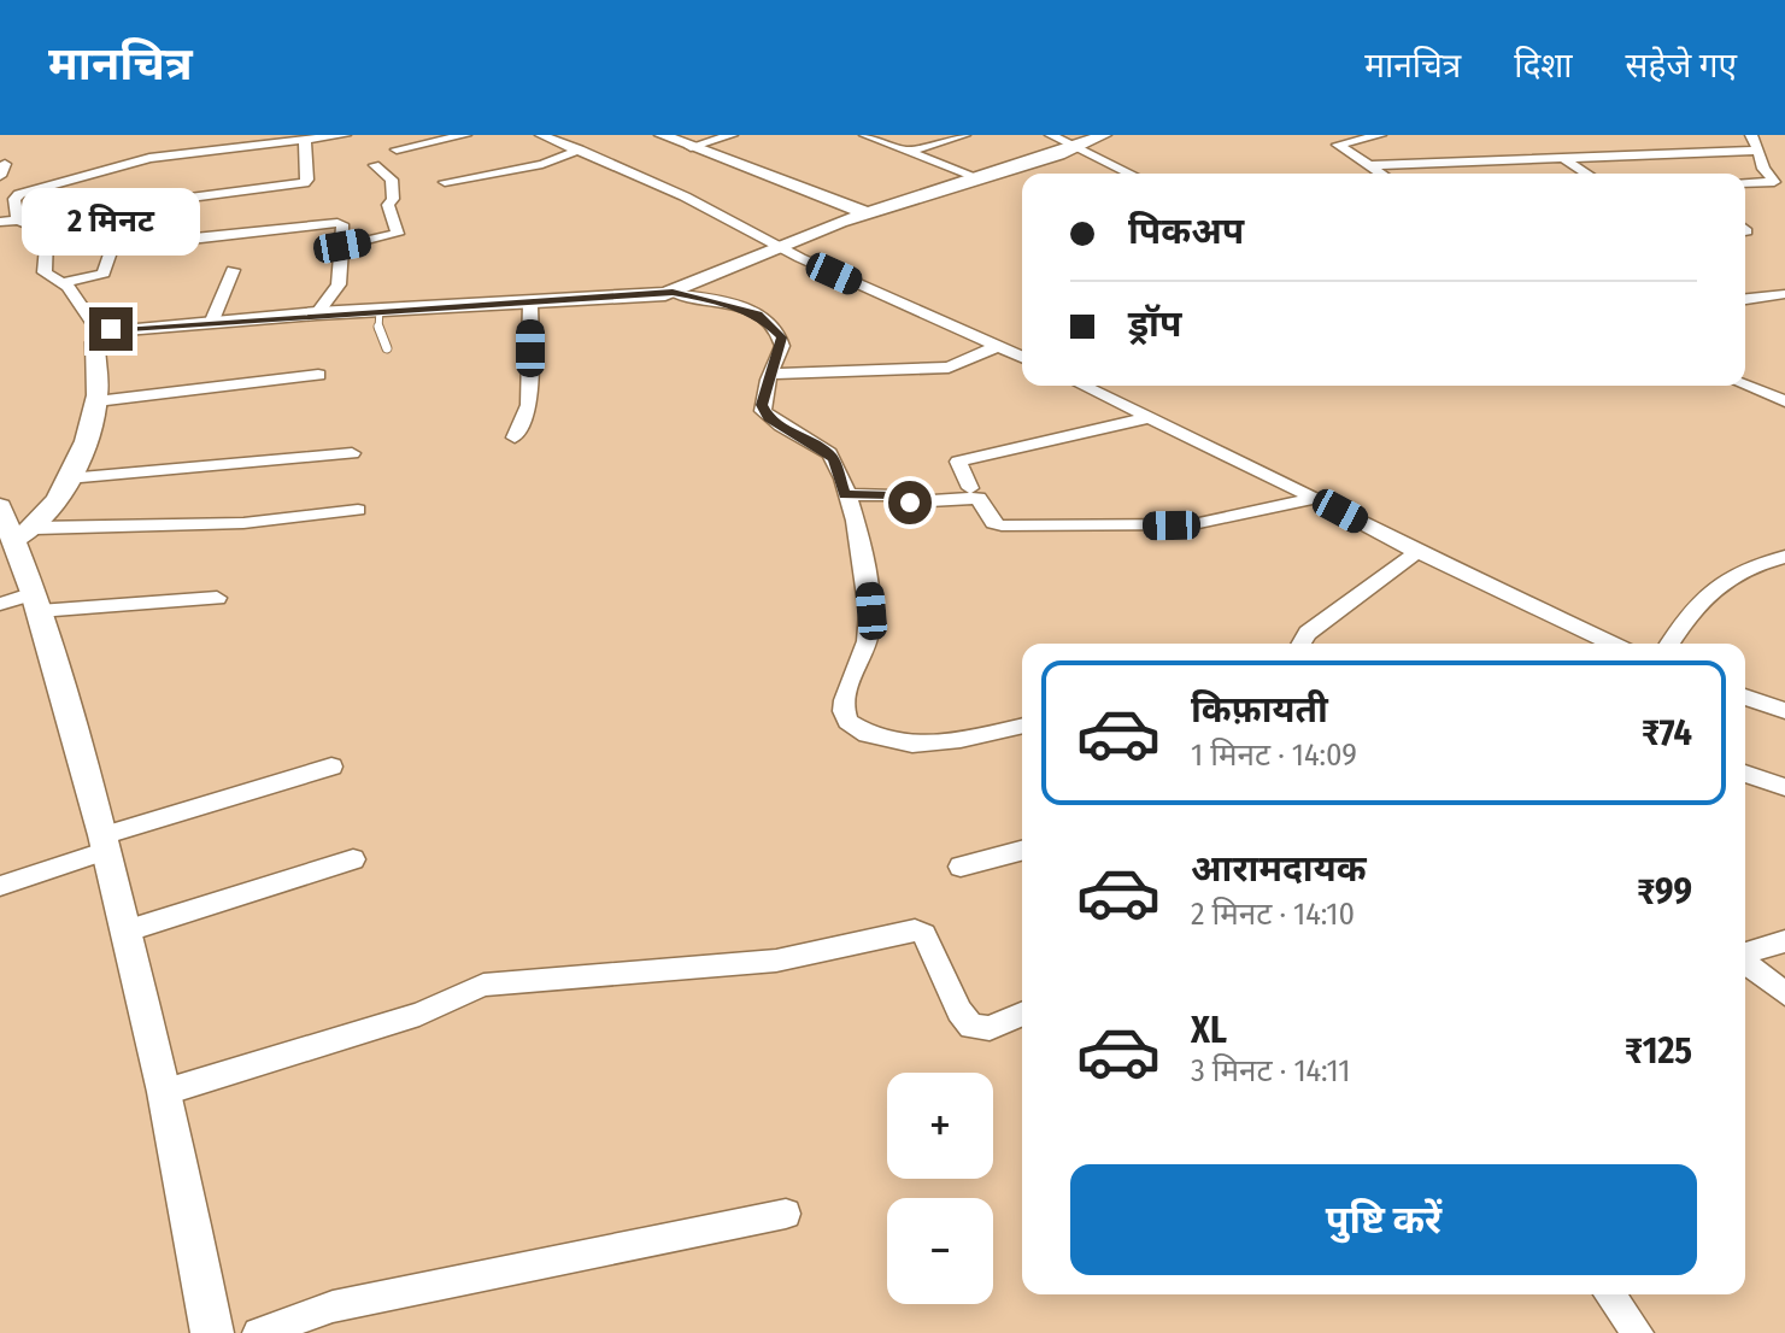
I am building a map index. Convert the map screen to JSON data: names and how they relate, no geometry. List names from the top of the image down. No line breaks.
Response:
{"page":{"header":"मानचित्र","nav":["मानचित्र","दिशा","सहेजे गए"],"banner":["पिकअप","ड्रॉप"],"bubble":"2 मिनट","list":[{"name":"किफ़ायती","note":"1 मिनट · 14:09","value":"₹74"},{"name":"आरामदायक","note":"2 मिनट · 14:10","value":"₹99"},{"name":"XL","note":"3 मिनट · 14:11","value":"₹125"}],"map_buttons":["+","−"],"buttons":"पुष्टि करें"}}
